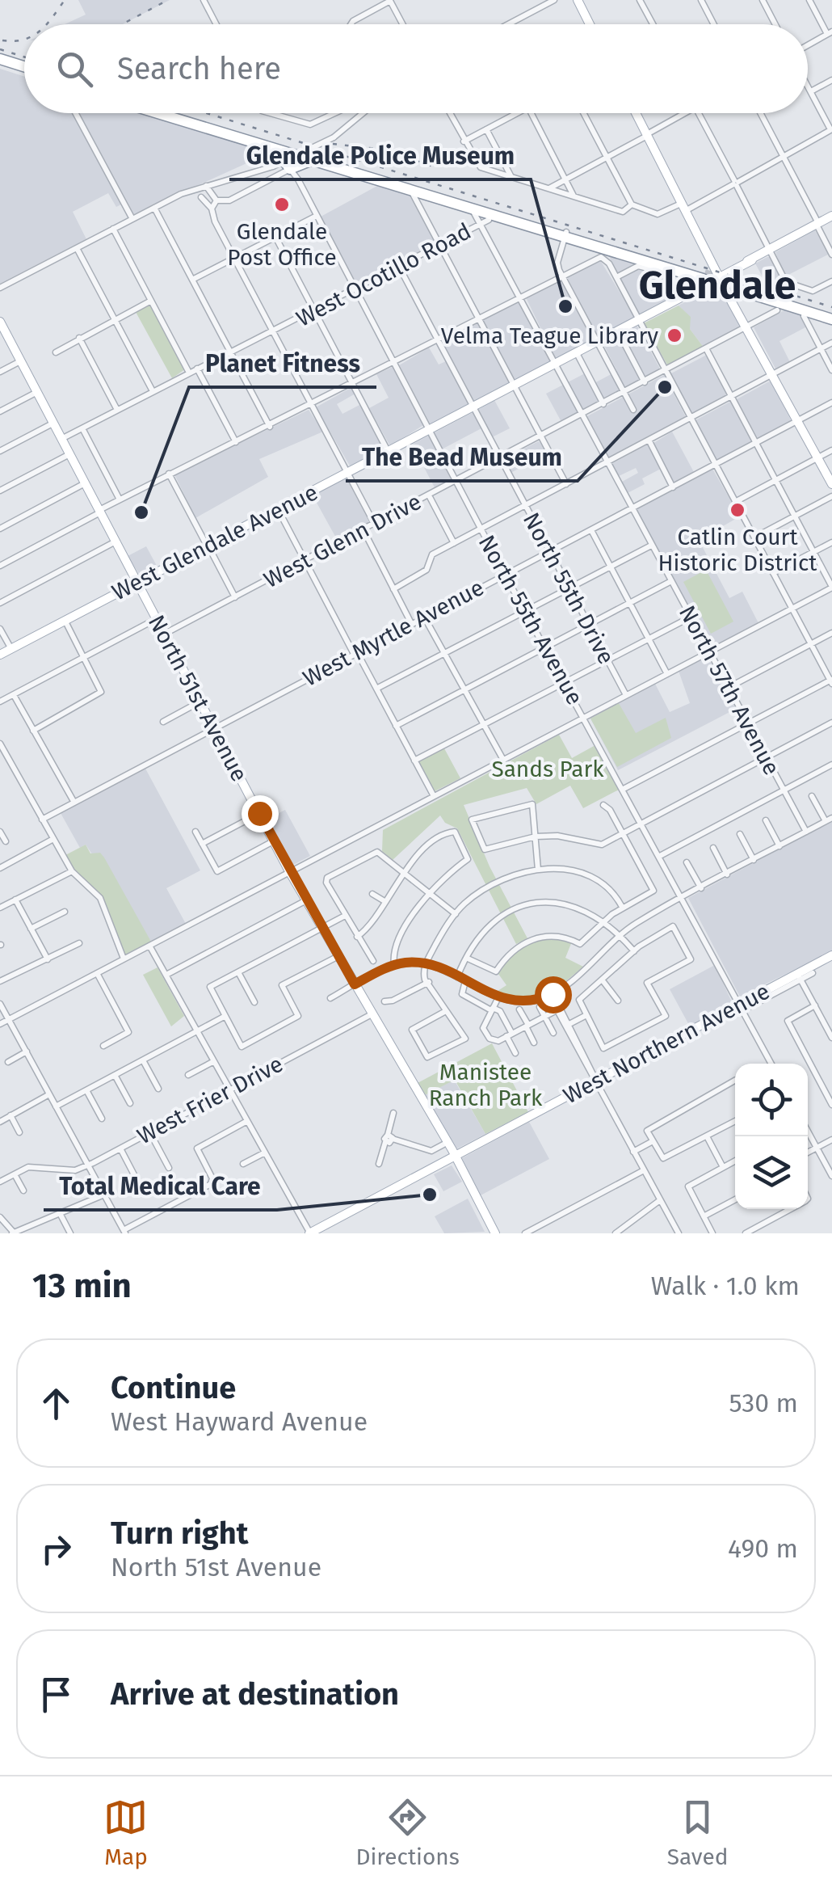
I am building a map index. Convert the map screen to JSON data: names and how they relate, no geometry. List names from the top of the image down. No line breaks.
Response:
{"streets":{"main road":["West Glendale Avenue","North 51st Avenue","West Northern Avenue"],"street":["West Ocotillo Road","West Glenn Drive","North 55th Drive","North 55th Avenue","West Myrtle Avenue","North 57th Avenue","West Frier Drive"]},"crossings":[["West Ocotillo Road","North 55th Drive"],["West Ocotillo Road","North 55th Avenue"],["West Ocotillo Road","North 57th Avenue"],["West Ocotillo Road","North 51st Avenue"],["West Glenn Drive","North 55th Drive"],["West Glenn Drive","North 55th Avenue"],["West Glenn Drive","North 57th Avenue"],["West Glenn Drive","North 51st Avenue"],["West Glendale Avenue","North 55th Drive"],["West Glendale Avenue","North 55th Avenue"],["West Glendale Avenue","North 57th Avenue"],["West Glendale Avenue","North 51st Avenue"],["North 55th Drive","West Myrtle Avenue"],["North 55th Avenue","West Myrtle Avenue"],["North 55th Avenue","West Northern Avenue"],["West Myrtle Avenue","North 57th Avenue"],["West Myrtle Avenue","North 51st Avenue"],["North 51st Avenue","West Northern Avenue"],["North 51st Avenue","West Frier Drive"]],"districts":["Glendale"],"parks":["Sands Park","Manistee Ranch Park"],"places":["Glendale Post Office","Glendale Police Museum","Velma Teague Library","The Bead Museum","Catlin Court Historic District","Planet Fitness","Total Medical Care"],"page":{"search":"Search here","heading":["13 min","Walk · 1.0 km"],"list":[["Continue","West Hayward Avenue","530 m"],["Turn right","North 51st Avenue","490 m"],"Arrive at destination"],"nav":["Map","Directions","Saved"]}}
